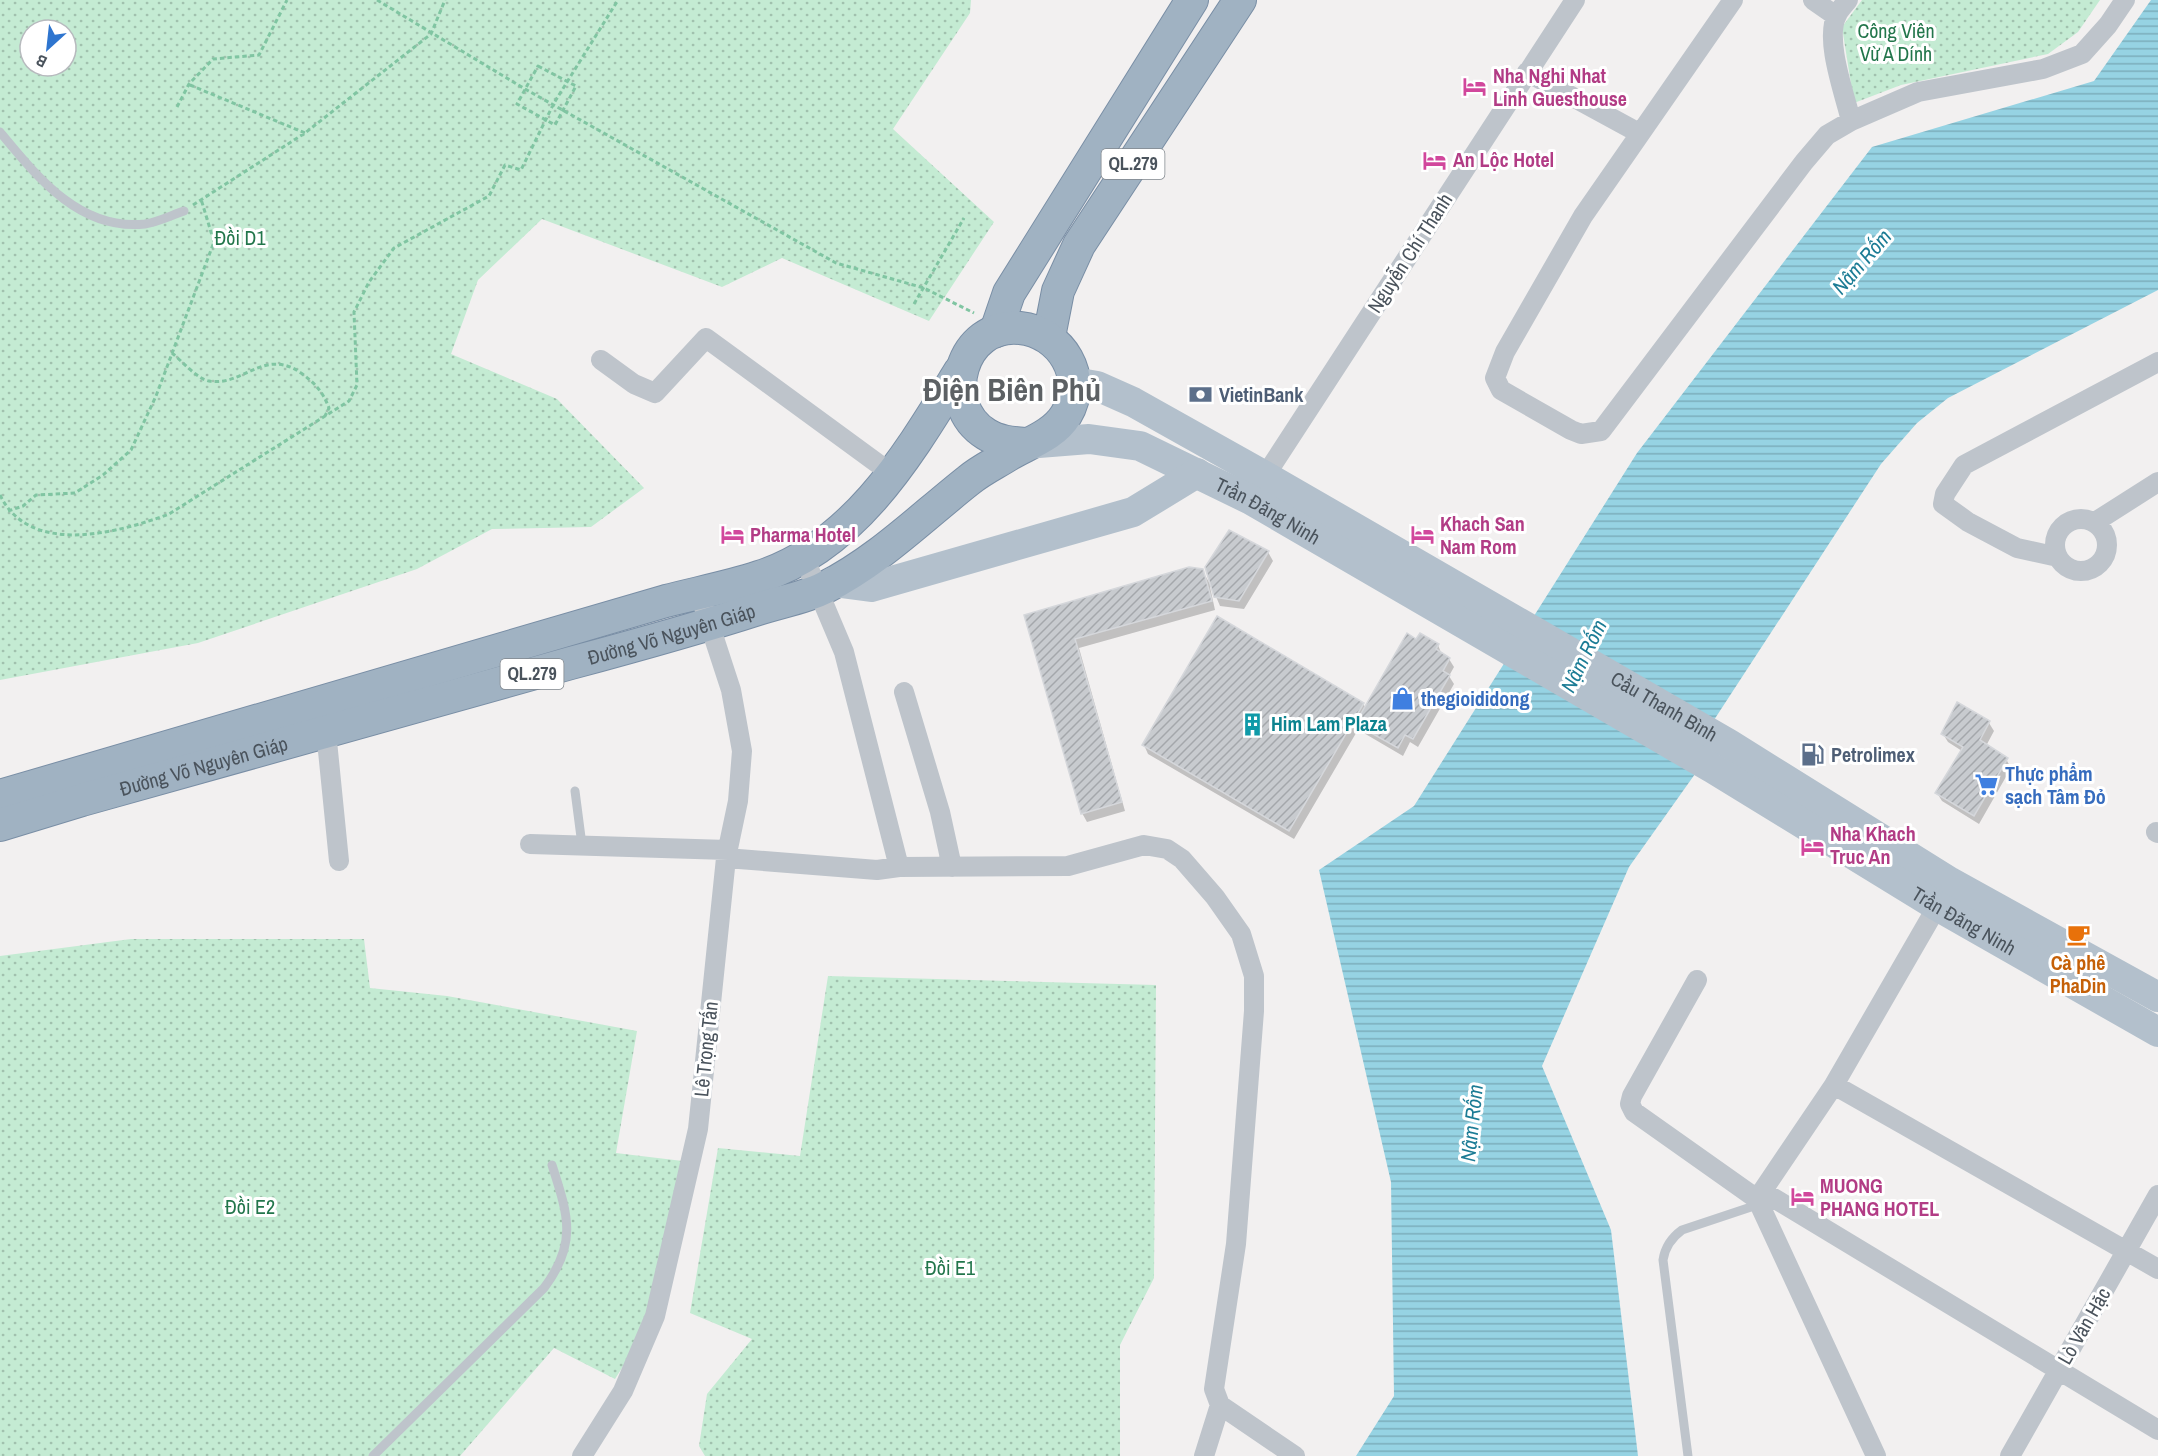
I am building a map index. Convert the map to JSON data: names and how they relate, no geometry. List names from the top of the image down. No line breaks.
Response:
{"streets":{"highway":["QL.279","Đường Võ Nguyên Giáp"],"main road":["Trần Đăng Ninh","Cầu Thanh Bình"],"street":["Nguyễn Chí Thanh","Lê Trọng Tấn","Lò Văn Hặc"]},"crossings":[["QL.279","Trần Đăng Ninh"],["QL.279","Đường Võ Nguyên Giáp"],["Nguyễn Chí Thanh","Trần Đăng Ninh"],["Trần Đăng Ninh","Đường Võ Nguyên Giáp"],["Trần Đăng Ninh","Cầu Thanh Bình"],["Đường Võ Nguyên Giáp","Lê Trọng Tấn"]],"districts":["Điện Biên Phủ"],"water":["Nậm Rốm"],"parks":["Công Viên Vừ A Dính","Đồi D1","Đồi E2","Đồi E1"],"places":{"hotel":["Nha Nghi Nhat Linh Guesthouse","An Lộc Hotel","Pharma Hotel","Khach San Nam Rom","Nha Khach Truc An","MUONG PHANG HOTEL"],"bank":["VietinBank"],"shop":["thegioididong"],"building":["Him Lam Plaza"],"fuel station":["Petrolimex"],"supermarket":["Thực phẩm sạch Tâm Đỏ"],"cafe":["Cà phê PhaDin"]},"north":"bottom left"}
